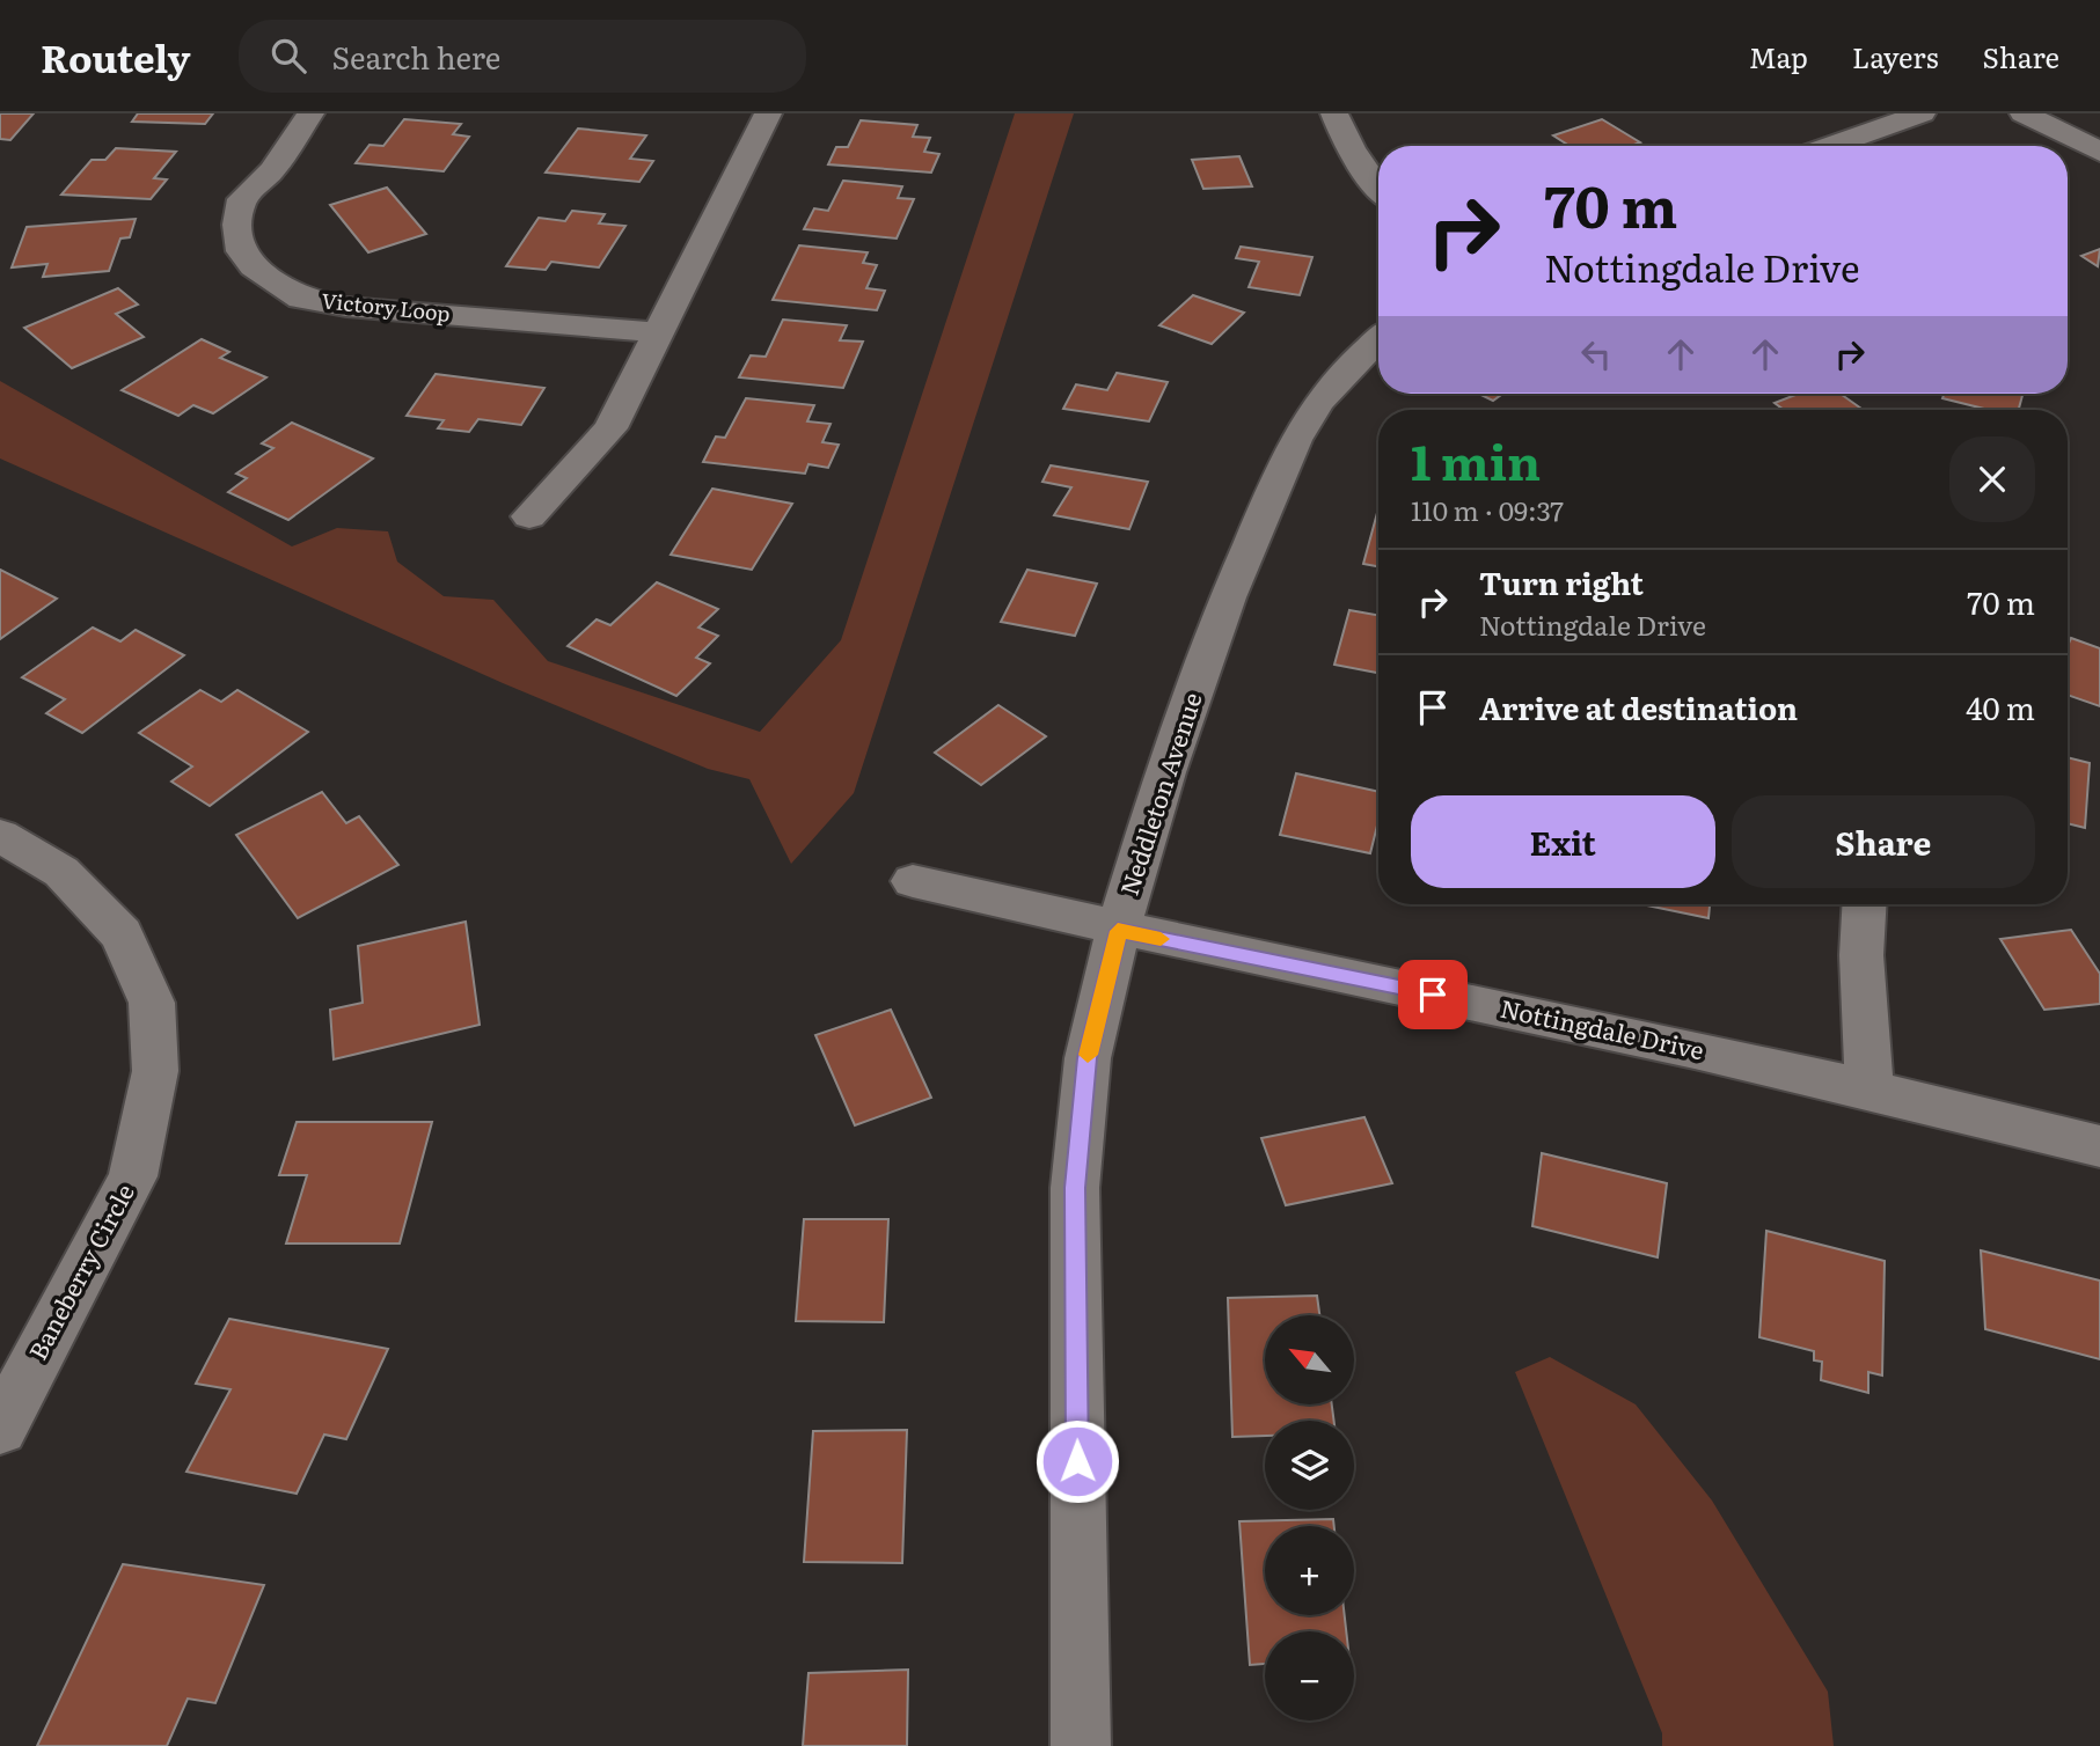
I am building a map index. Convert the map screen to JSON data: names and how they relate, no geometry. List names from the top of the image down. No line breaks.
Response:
{"streets":{"street":["Victory Loop","Neddleton Avenue","Nottingdale Drive","Baneberry Circle"]},"crossings":[["Neddleton Avenue","Nottingdale Drive"]],"north":"top left","page":{"header":"Routely","search":"Search here","nav":["Map","Layers","Share"],"turn":["70 m","Nottingdale Drive"],"heading":["1 min","110 m · 09:37"],"list":[{"name":"Turn right","note":"Nottingdale Drive","value":"70 m"},{"name":"Arrive at destination","value":"40 m"}],"buttons":["Exit","Share"],"map_buttons":["+","−"]}}
